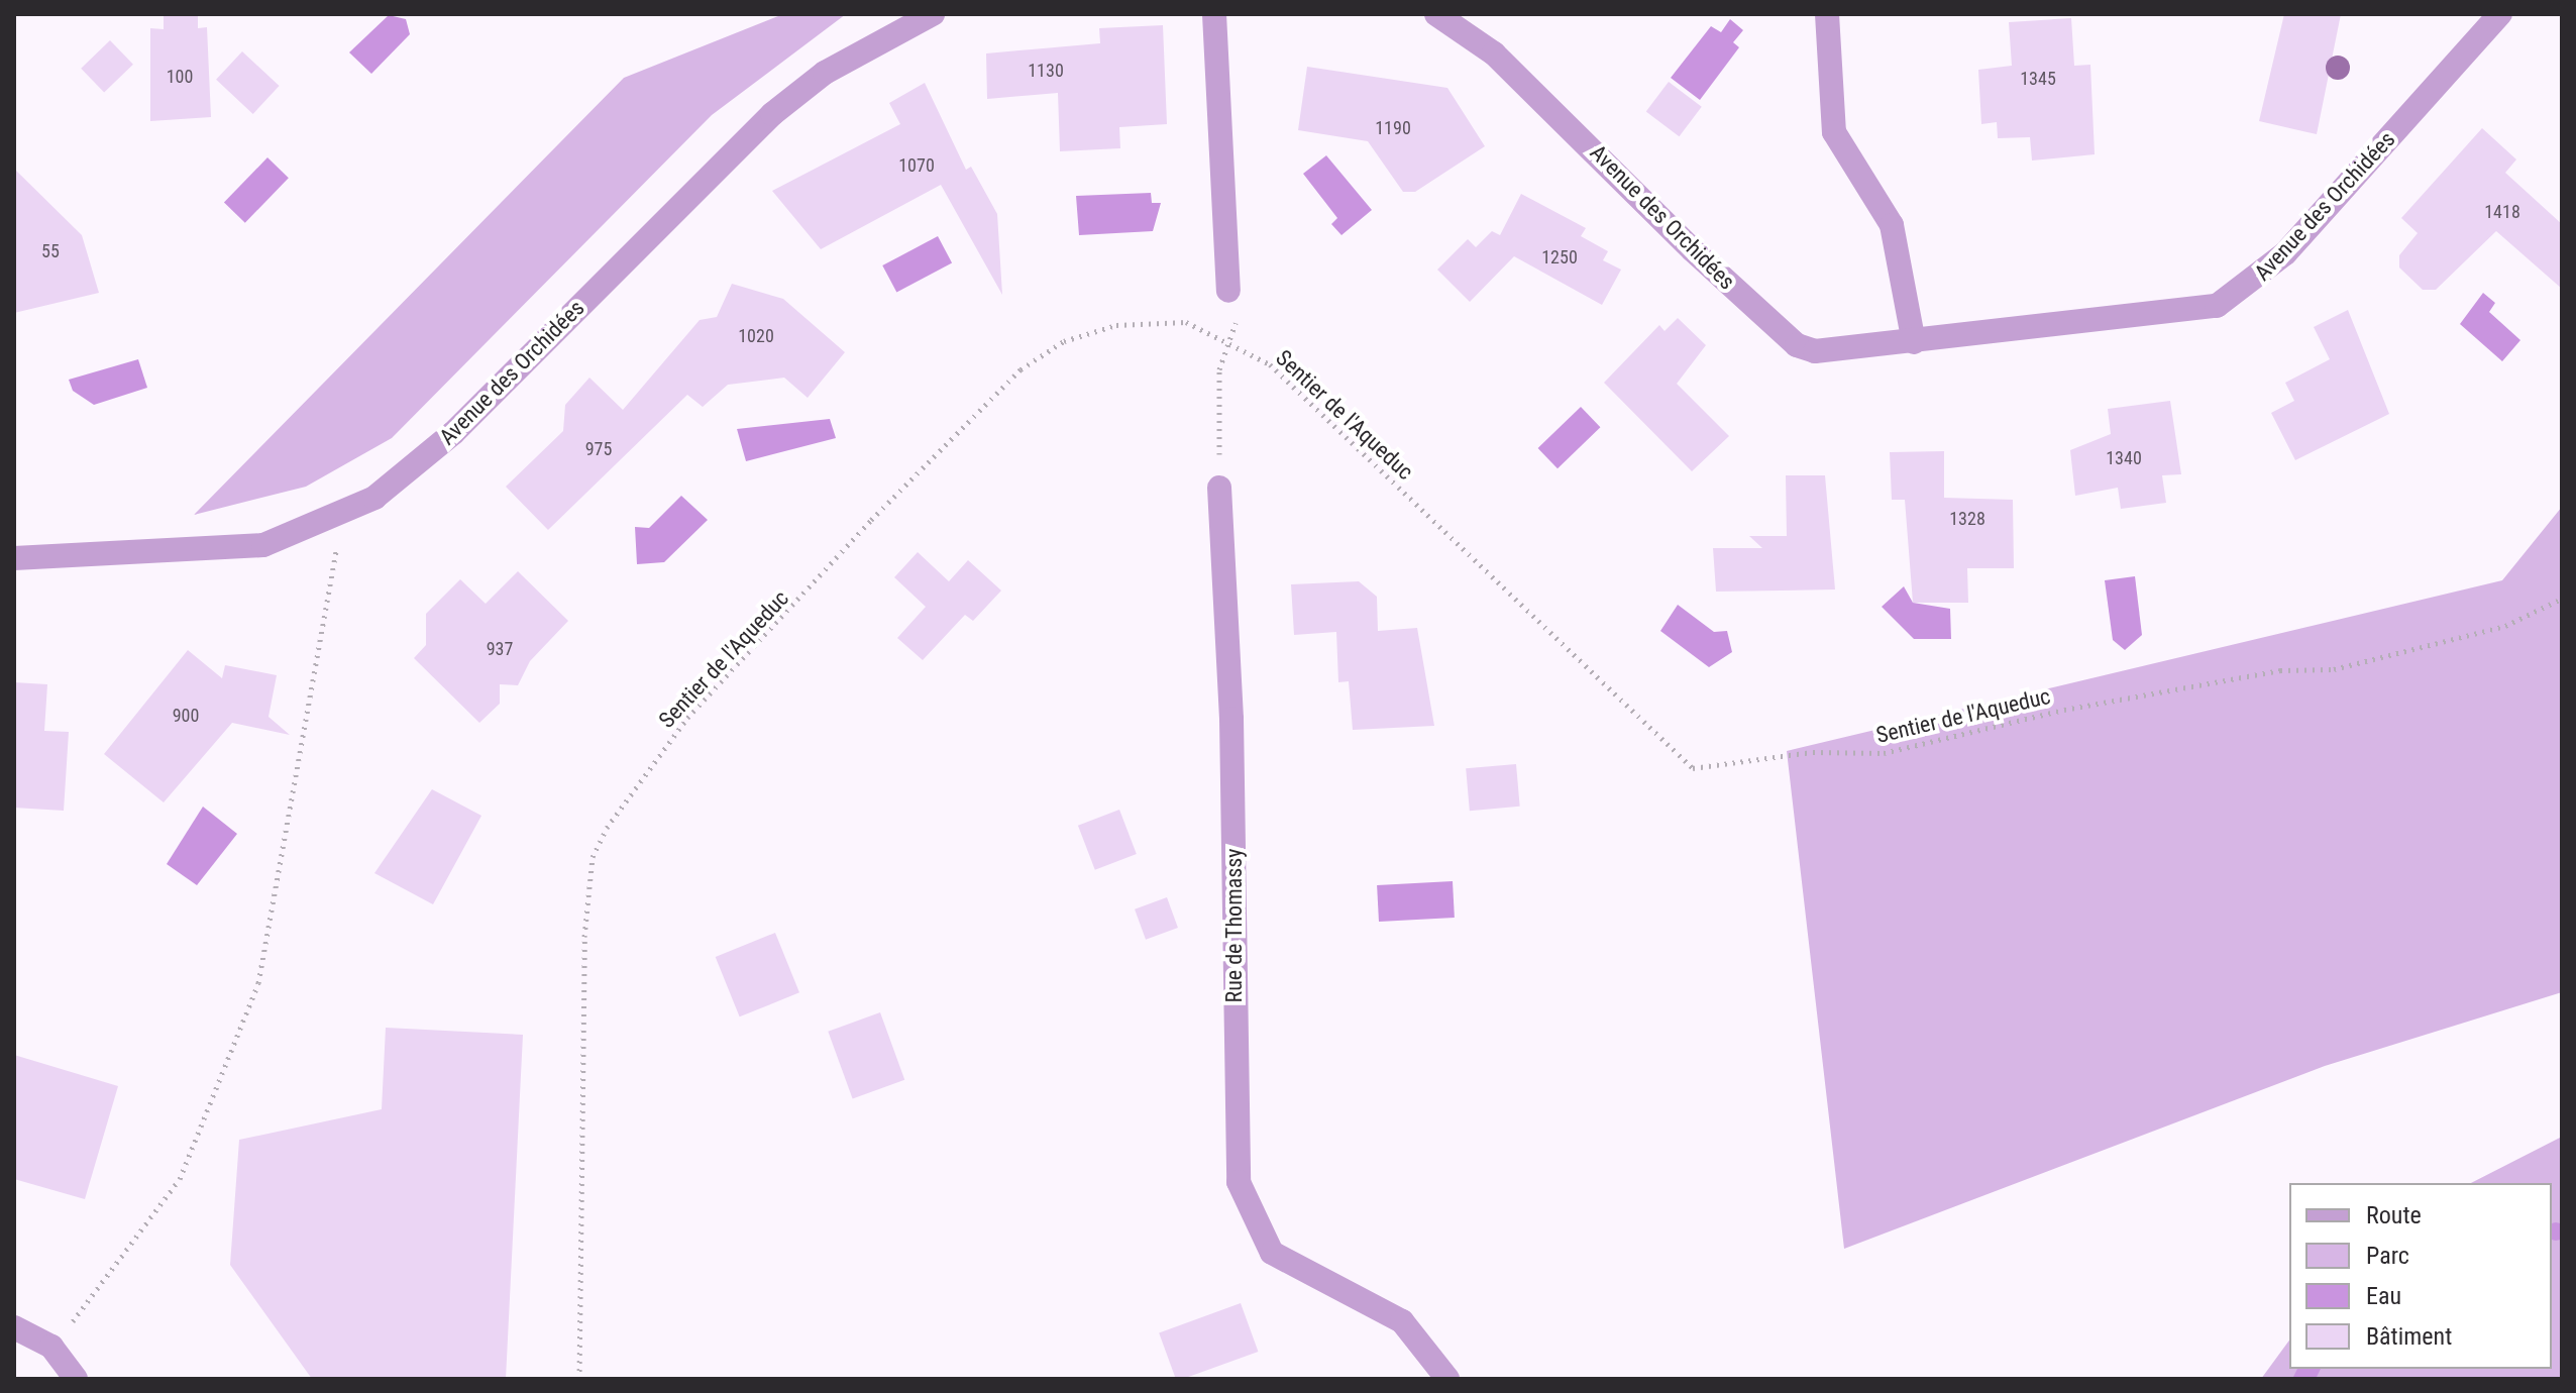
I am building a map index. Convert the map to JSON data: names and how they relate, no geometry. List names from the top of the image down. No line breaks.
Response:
{"streets":{"street":["Avenue des Orchidées","Rue de Thomassy"],"path":["Sentier de l'Aqueduc"]},"house_numbers":["1130","100","1345","1190","1070","1418","55","1250","1020","975","1340","1328","937","900"],"legend":["Route","Parc","Eau","Bâtiment"]}
